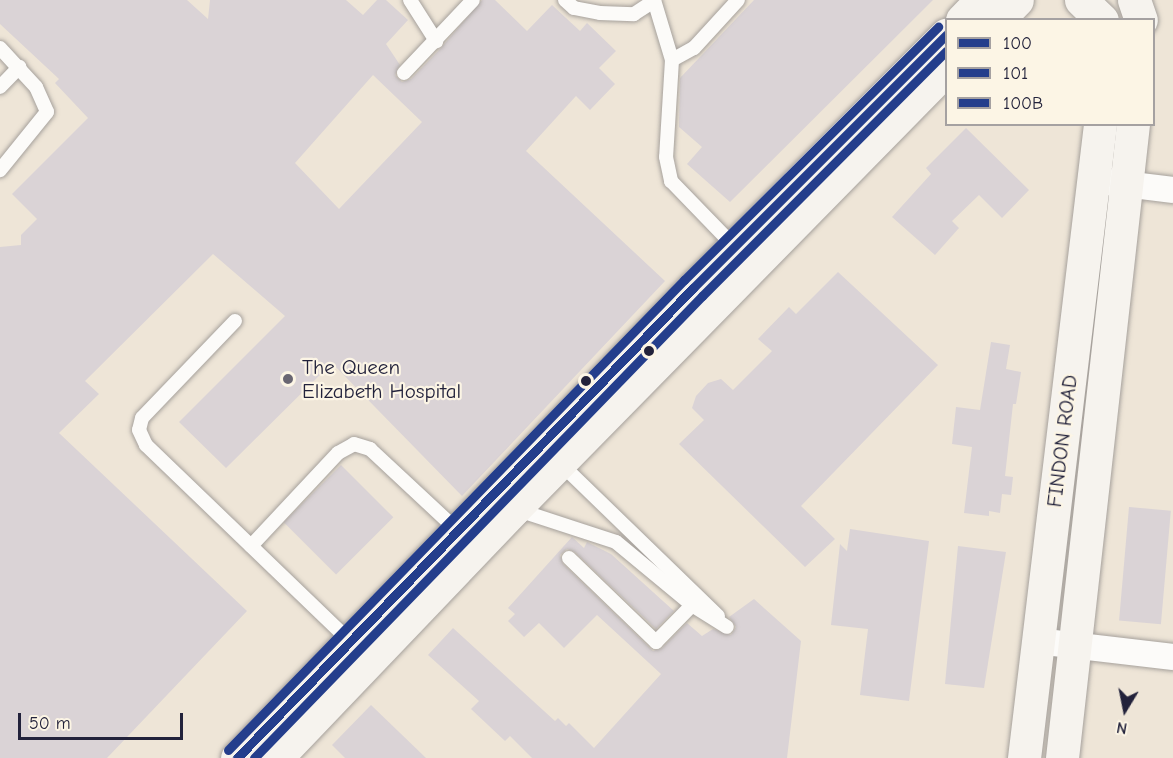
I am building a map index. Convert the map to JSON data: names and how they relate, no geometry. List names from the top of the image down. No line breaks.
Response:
{"streets":{"main road":["FINDON ROAD"]},"places":["The Queen Elizabeth Hospital"],"lines":["transit line 100B","transit line 100","transit line 101"],"legend":["100","101","100B"],"scale_bar":"50 m","north":"bottom"}
